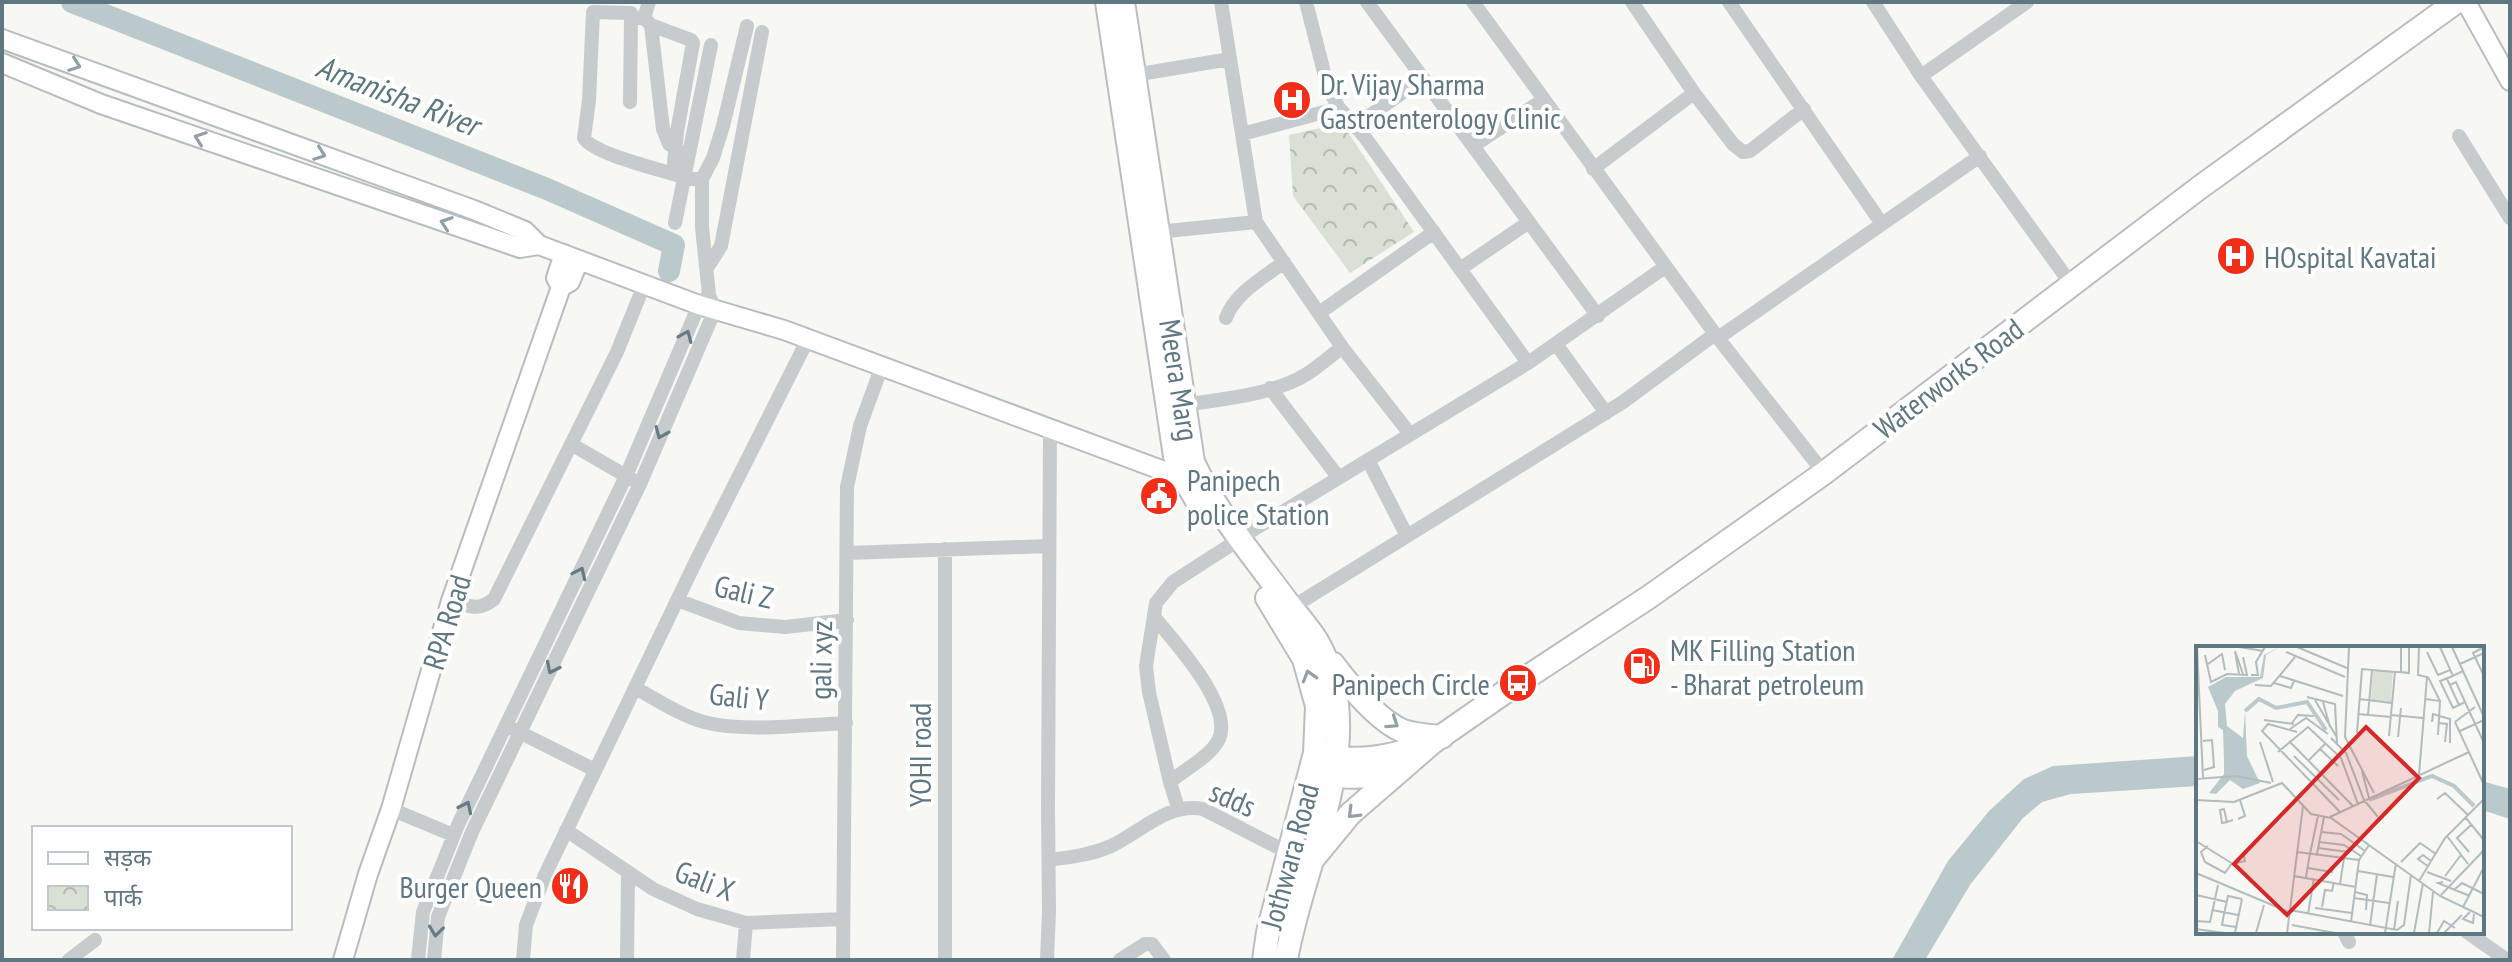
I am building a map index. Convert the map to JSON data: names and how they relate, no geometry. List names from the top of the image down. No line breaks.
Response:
{"streets":{"main road":["Waterworks Road","Meera Marg","Jothwara Road"],"street":["Gali Z","RPA Road","gali xyz","Gali Y","YOHI road","sdds","Gali X"]},"crossings":[["Meera Marg","Jothwara Road"],["Gali Z","gali xyz"],["gali xyz","Gali Y"],["gali xyz","Gali X"],["sdds","Jothwara Road"]],"water":["Amanisha River"],"places":{"hospital":["Dr. Vijay Sharma Gastroenterology Clinic","HOspital Kavatai"],"public building":["Panipech police Station"],"fuel station":["MK Filling Station - Bharat petroleum"],"bus stop":["Panipech Circle"],"restaurant":["Burger Queen"]},"legend":["सड़क","पार्क"]}
